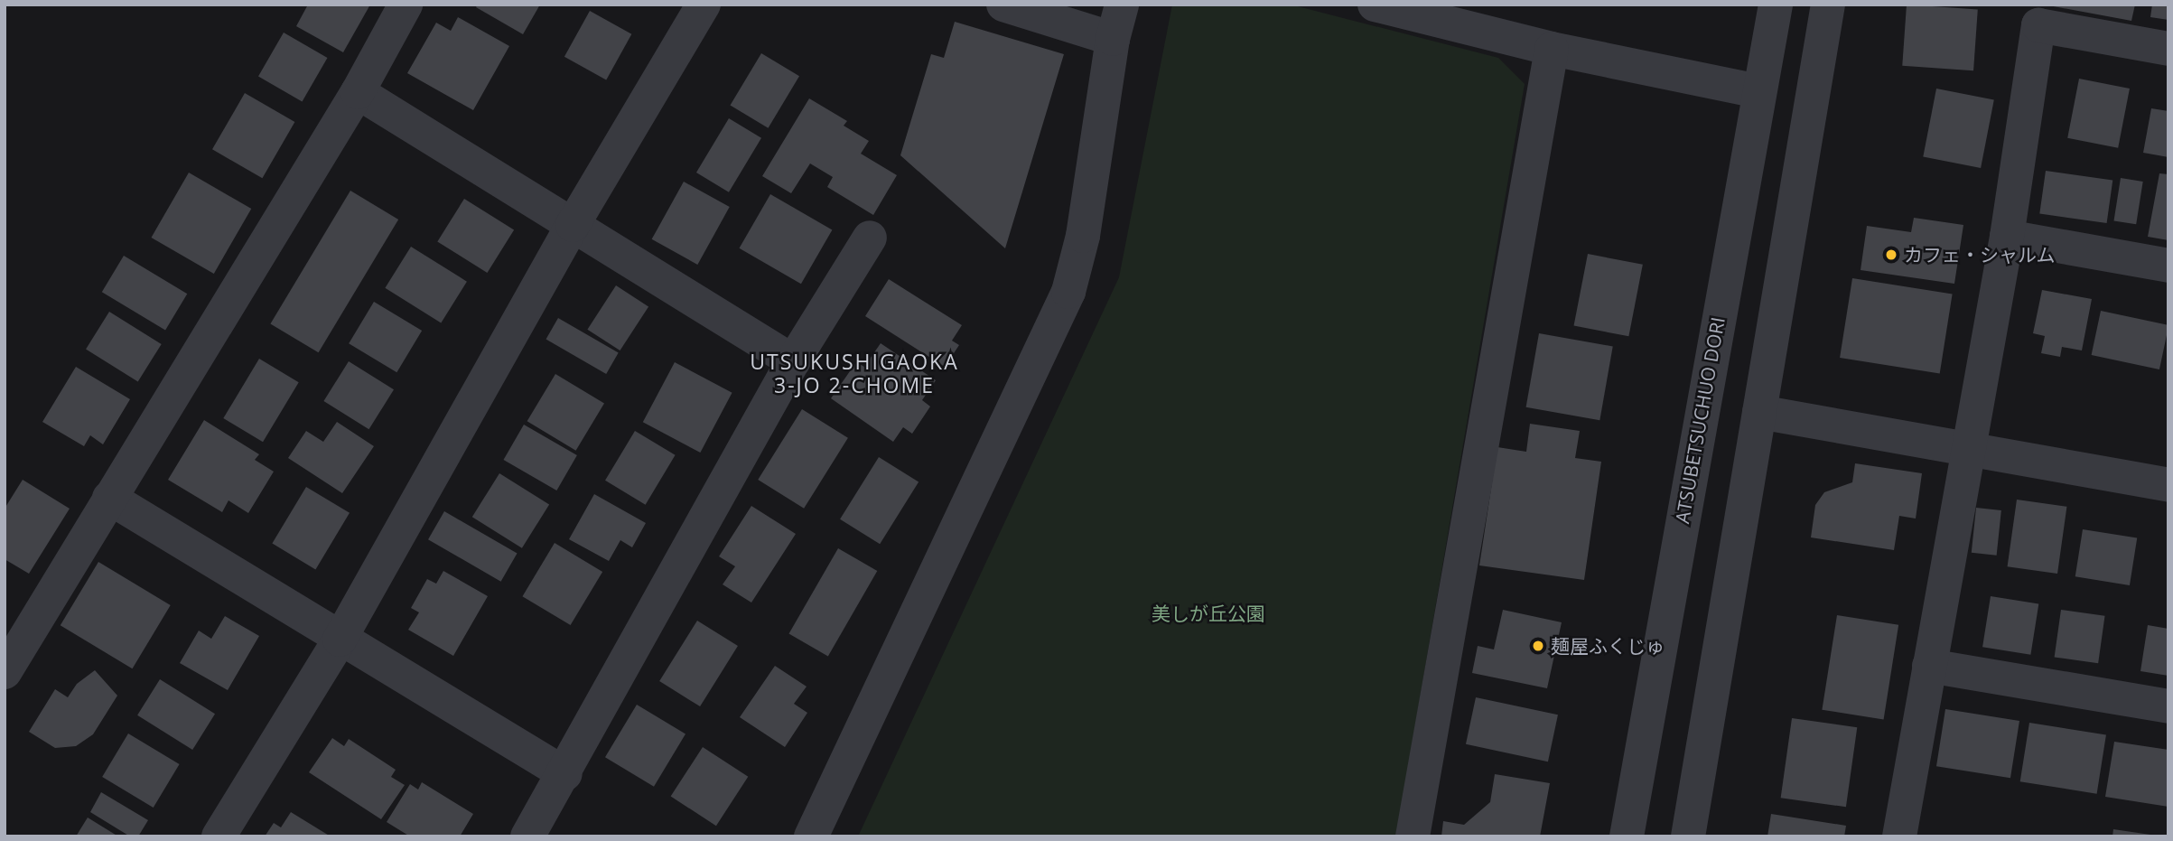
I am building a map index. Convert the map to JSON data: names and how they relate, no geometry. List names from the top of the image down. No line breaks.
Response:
{"streets":{"street":["ATSUBETSUCHUO DORI"]},"districts":["UTSUKUSHIGAOKA 3-JO 2-CHOME"],"parks":["美しが丘公園"],"places":["カフェ・シャルム","麺屋ふくじゅ"]}
